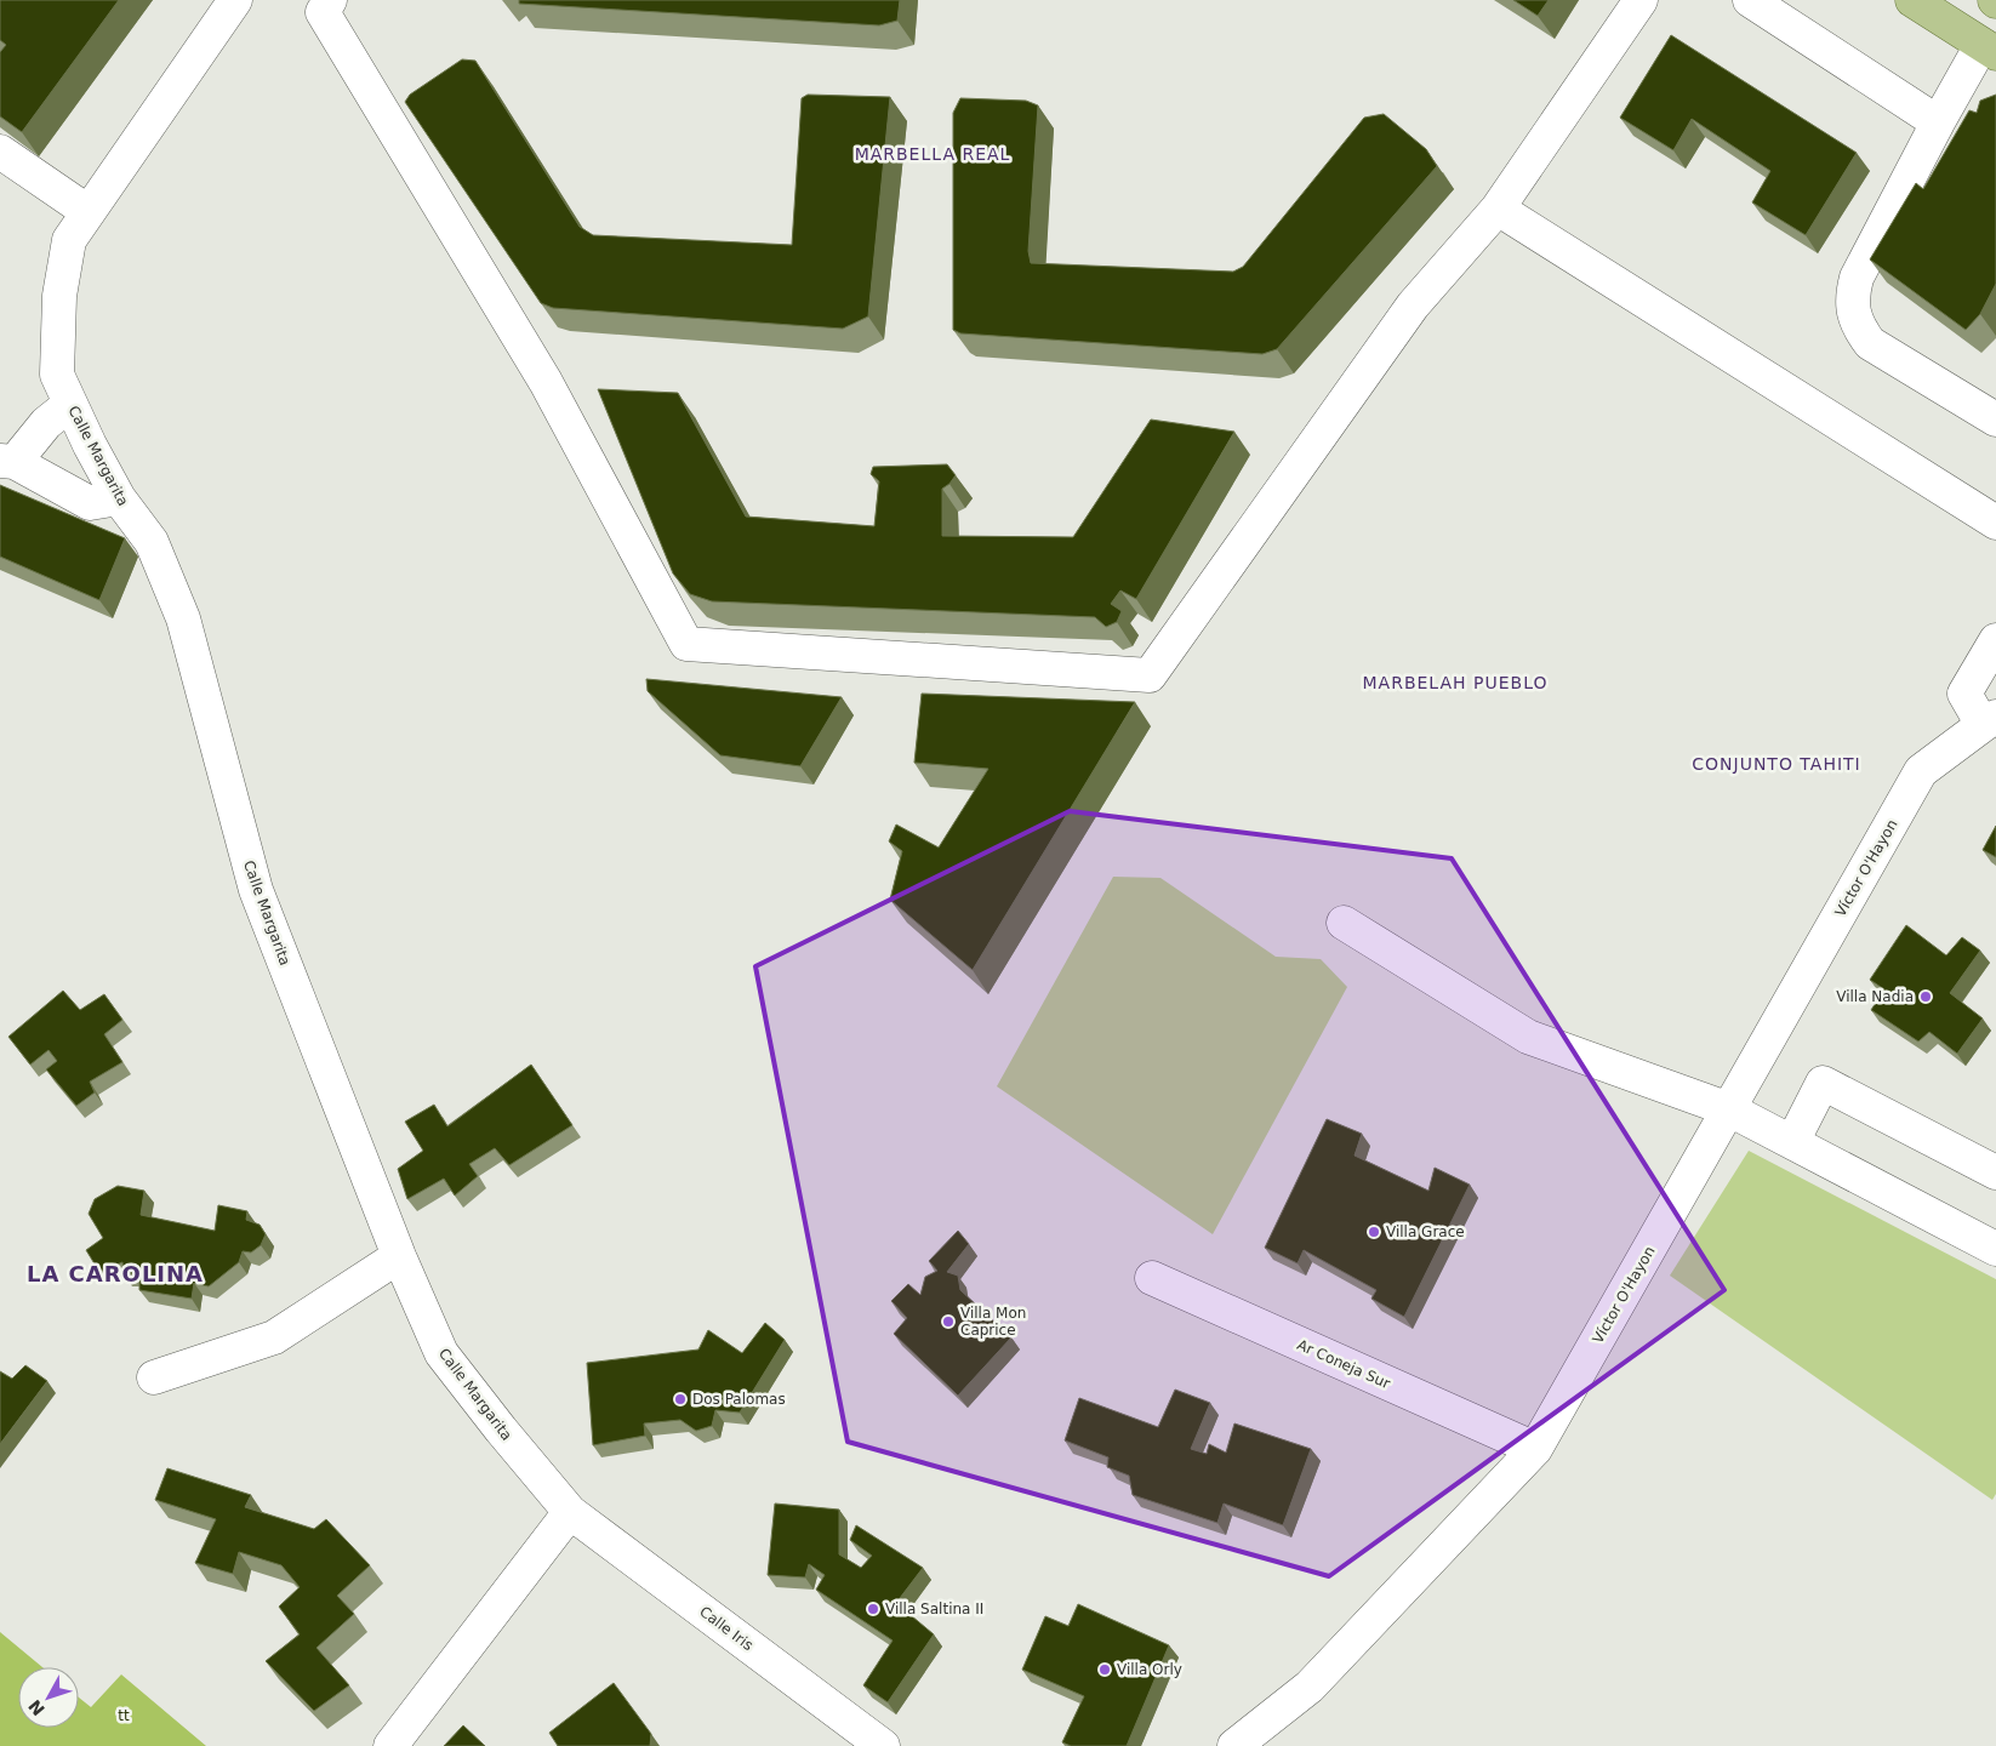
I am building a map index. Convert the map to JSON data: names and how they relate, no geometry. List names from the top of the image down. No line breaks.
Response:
{"streets":{"street":["Calle Margarita","Víctor O'Hayon","Ar Coneja Sur","Calle Iris"]},"crossings":[["Calle Margarita","Calle Iris"],["Víctor O'Hayon","Ar Coneja Sur"]],"districts":["MARBELLA REAL","MARBELAH PUEBLO","CONJUNTO TAHITI","LA CAROLINA"],"parks":["tt"],"places":["Villa Nadia","Villa Grace","Villa Mon Caprice","Dos Palomas","Villa Saltina II","Villa Orly"],"north":"bottom left"}
